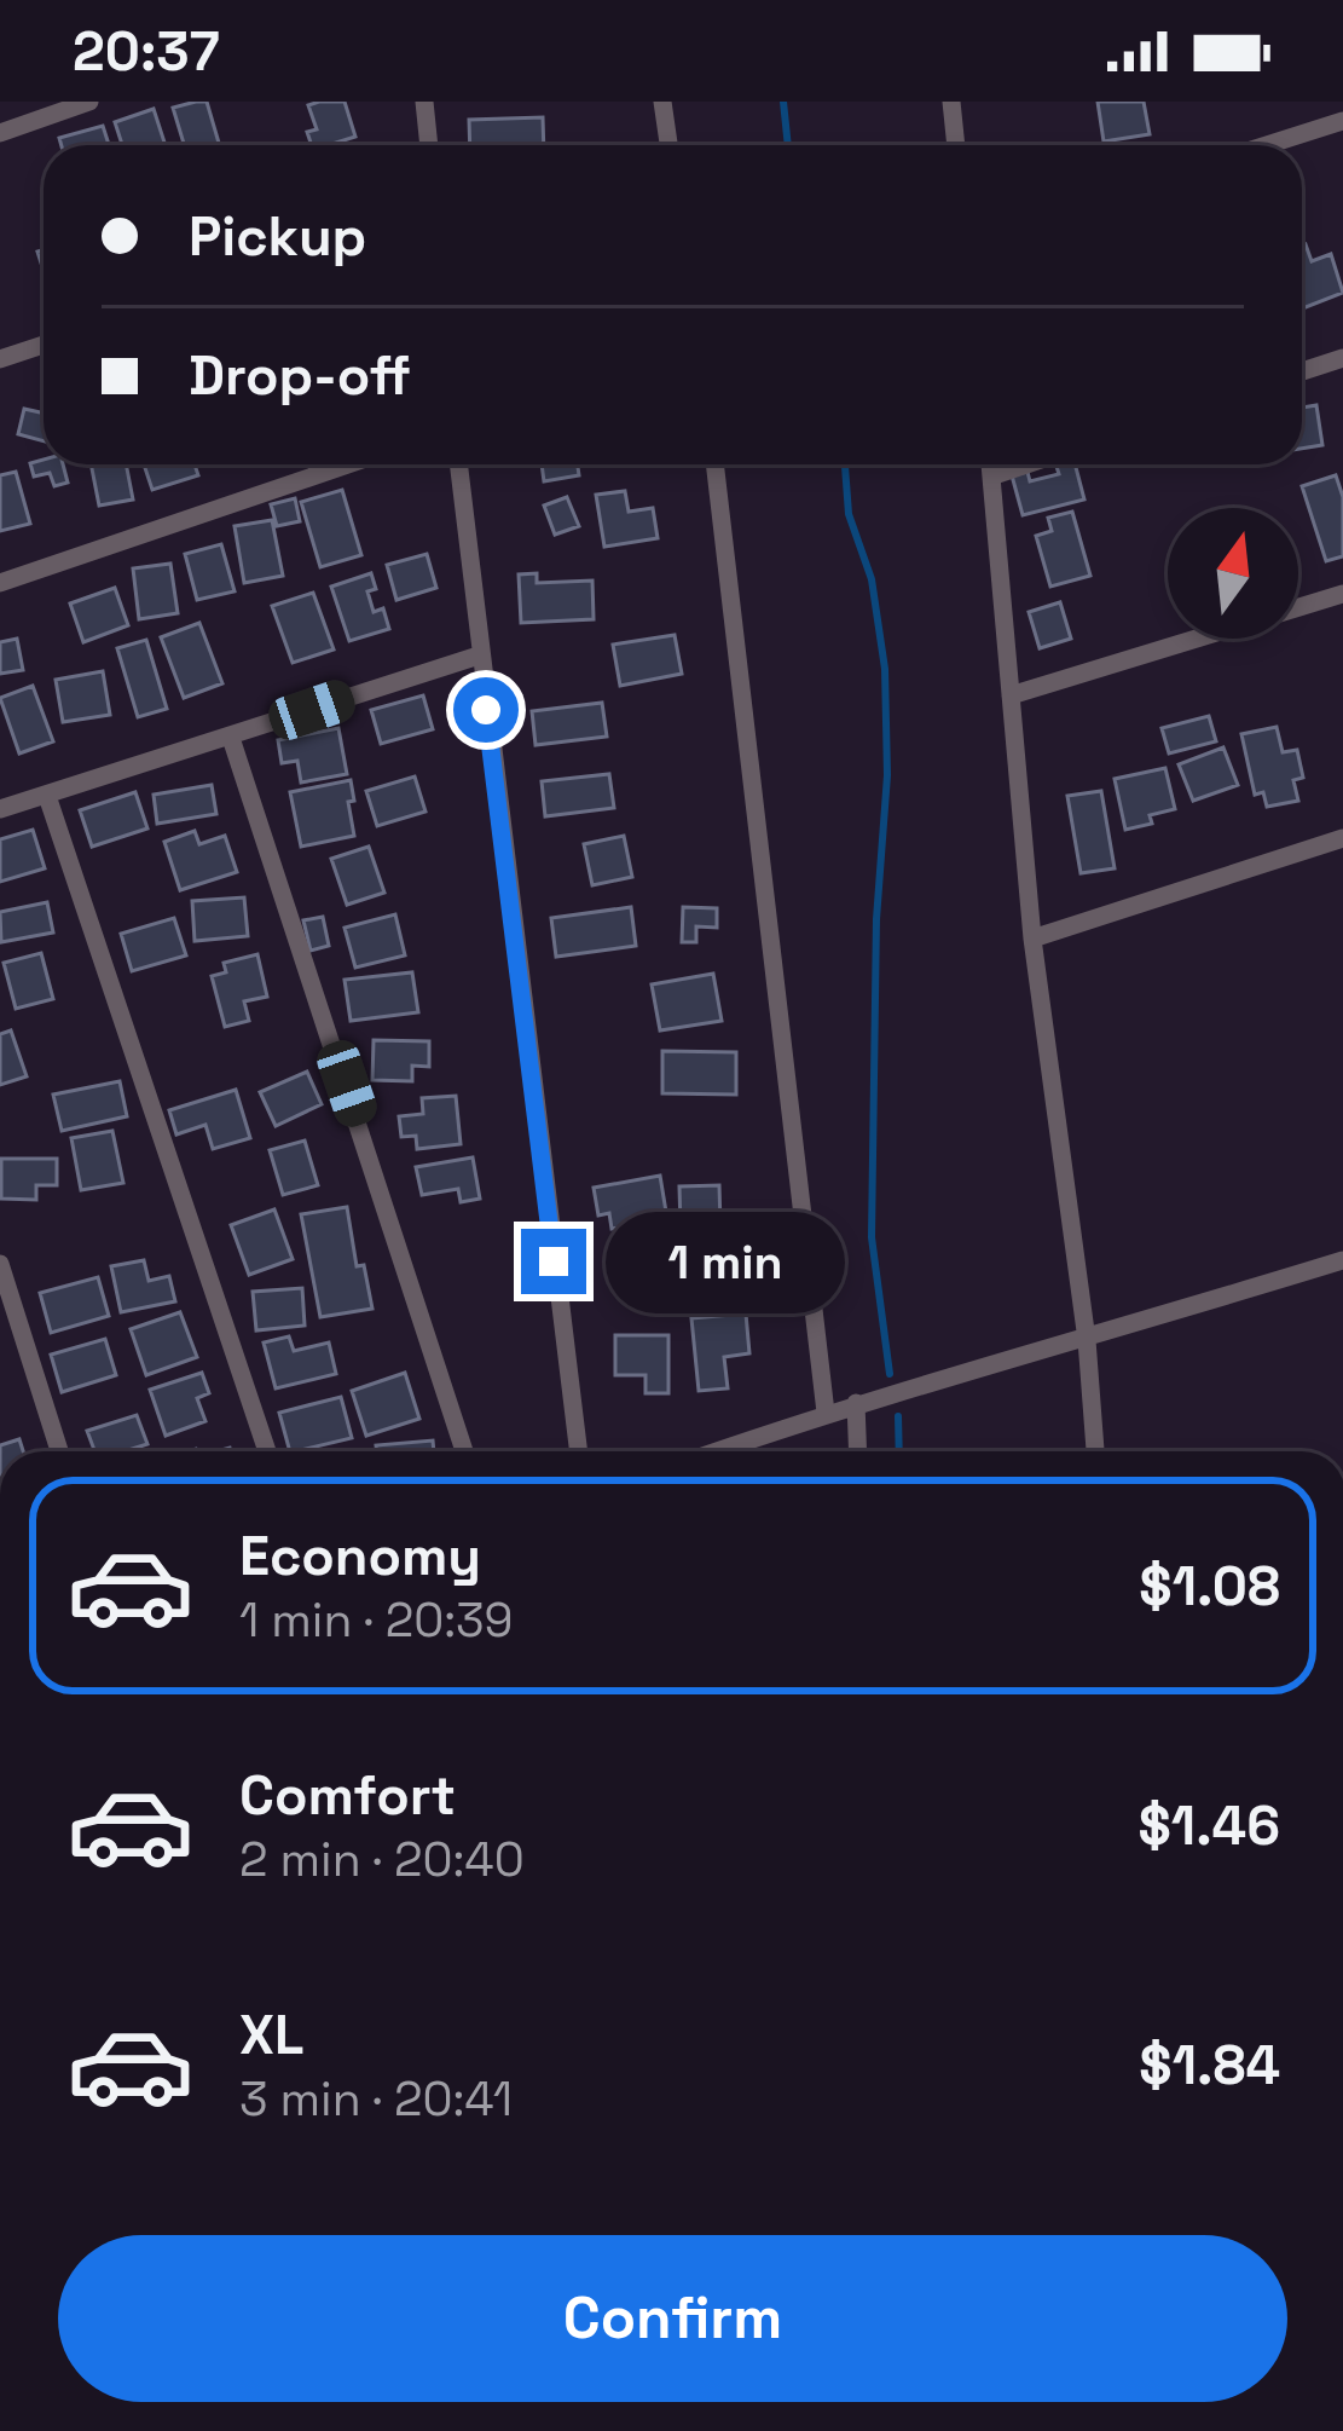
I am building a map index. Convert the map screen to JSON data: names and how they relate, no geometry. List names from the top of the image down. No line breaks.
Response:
{"north":"top","page":{"status":"20:37","banner":["Pickup","Drop-off"],"bubble":"1 min","list":[{"name":"Economy","note":"1 min · 20:39","value":"$1.08"},{"name":"Comfort","note":"2 min · 20:40","value":"$1.46"},{"name":"XL","note":"3 min · 20:41","value":"$1.84"}],"buttons":"Confirm"}}
